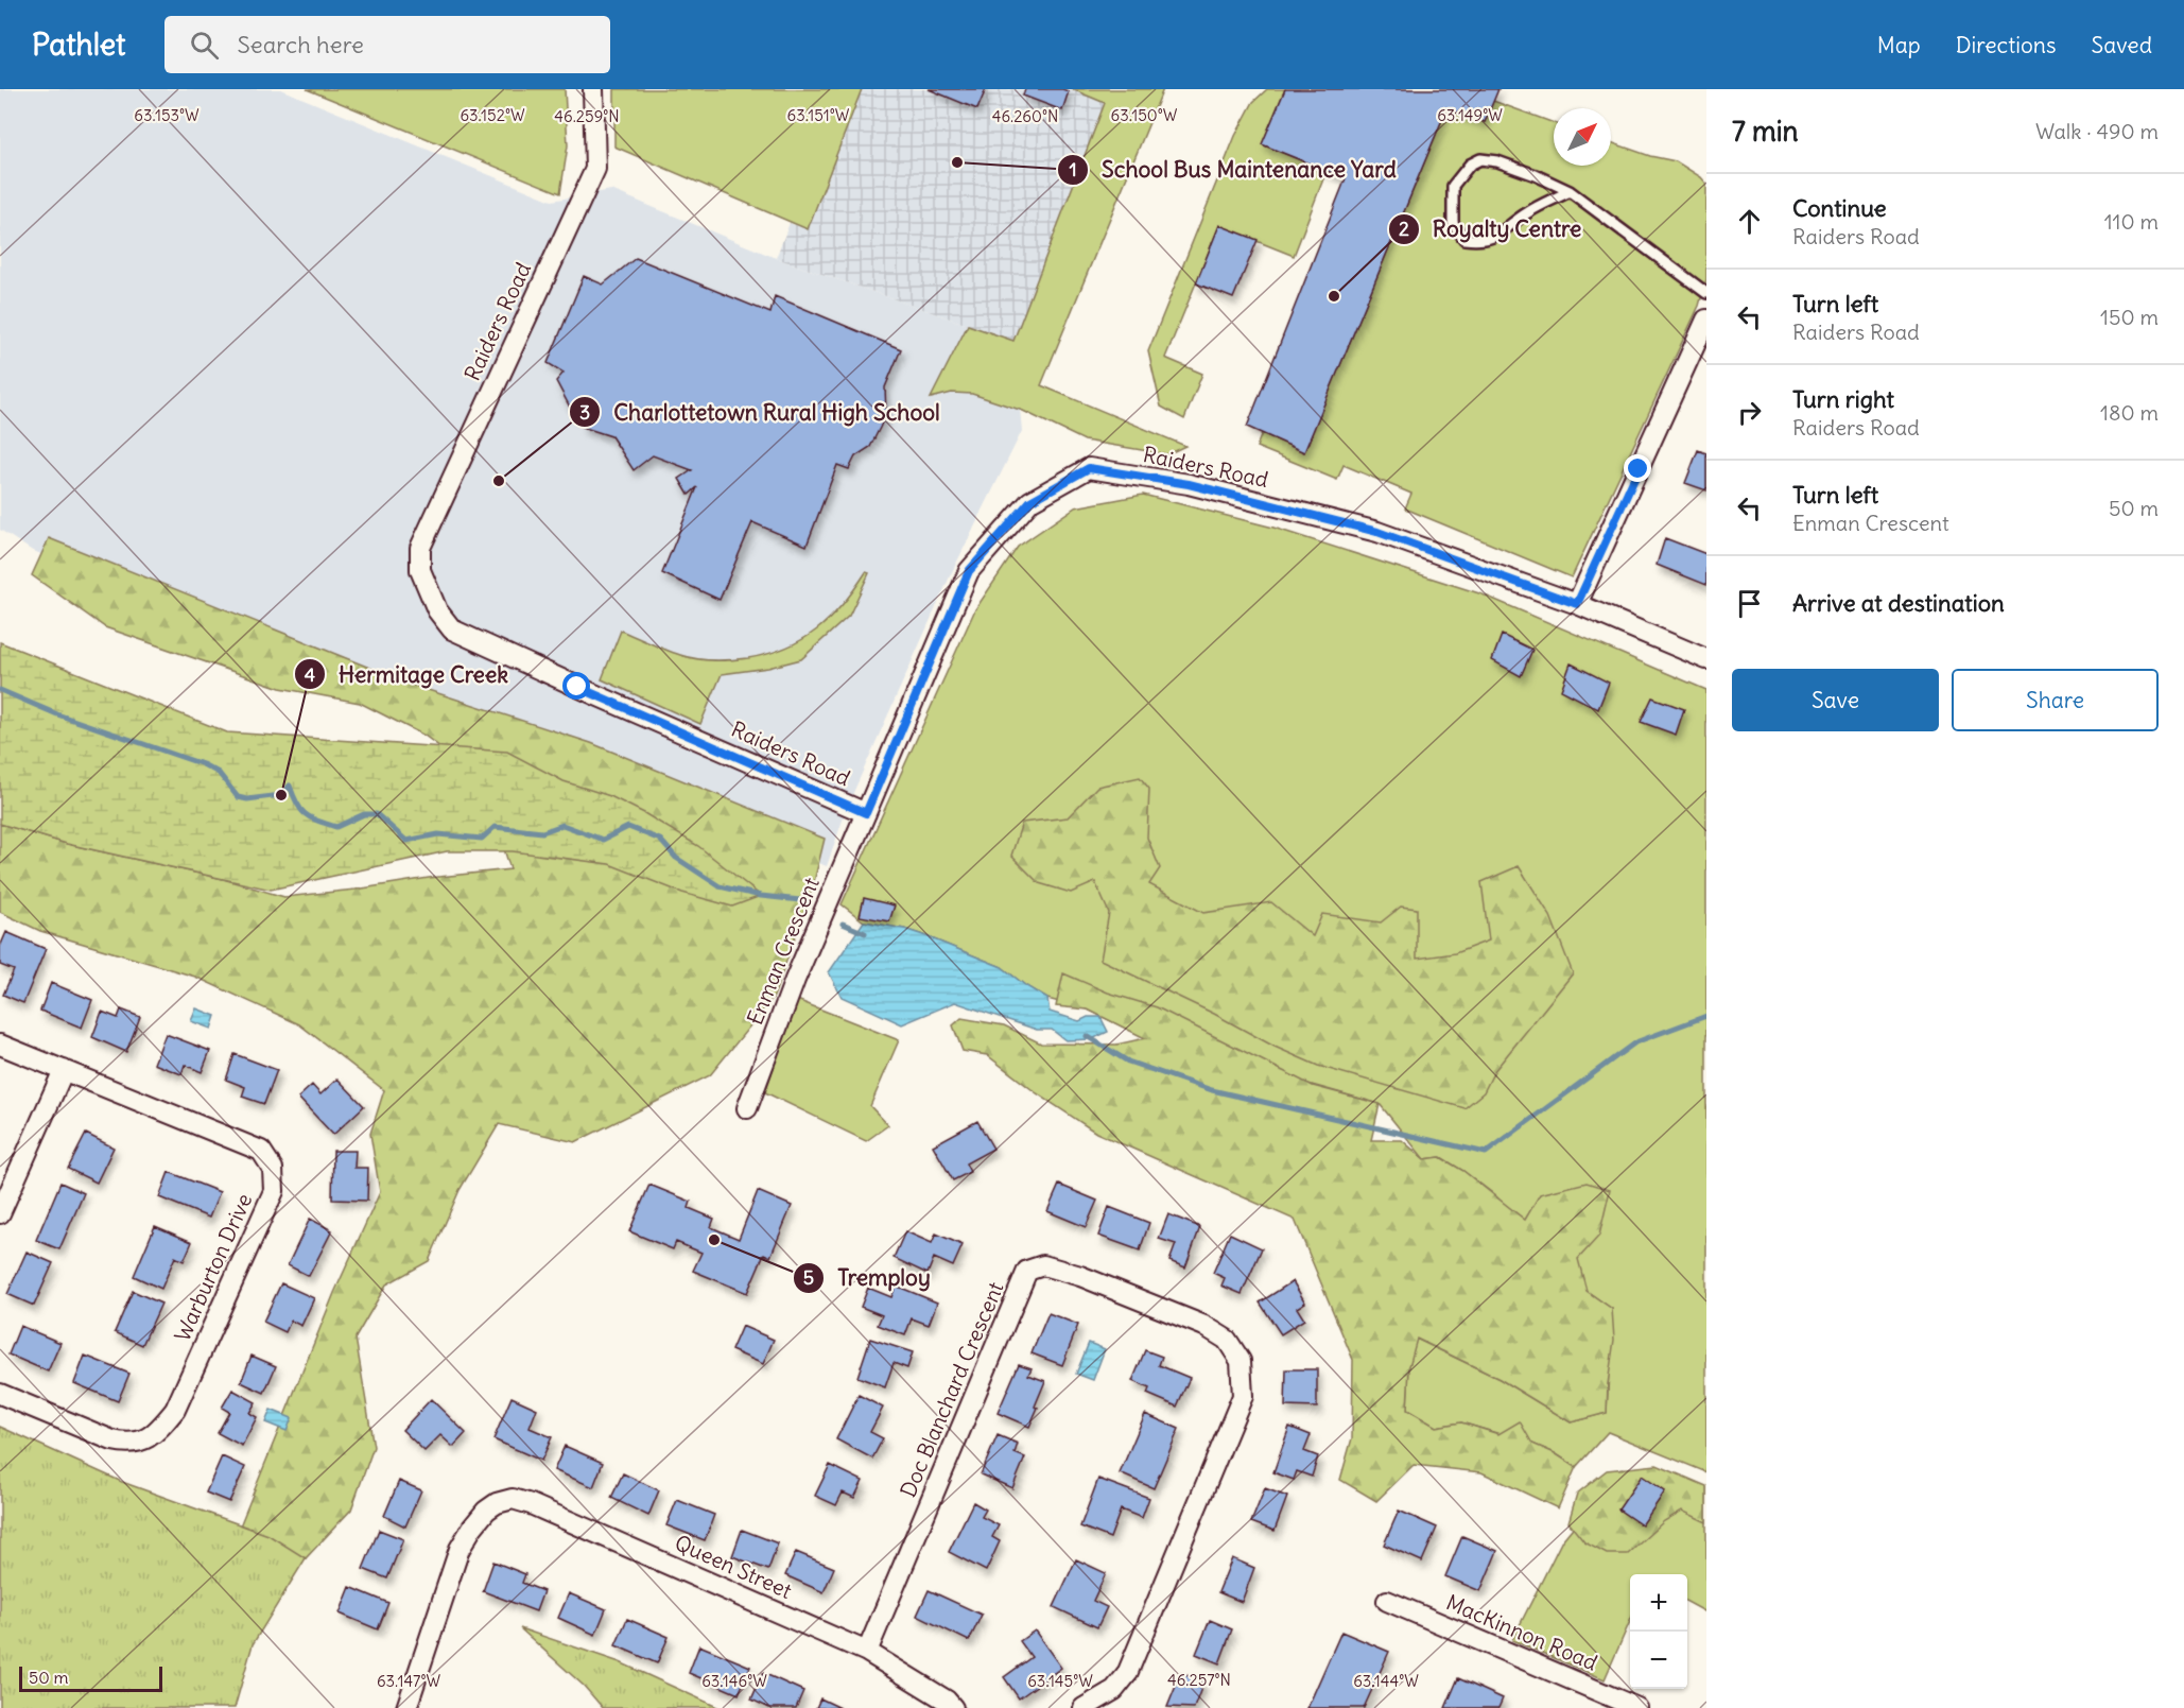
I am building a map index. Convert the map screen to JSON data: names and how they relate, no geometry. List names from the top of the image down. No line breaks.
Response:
{"streets":{"street":["Raiders Road","Enman Crescent","Warburton Drive","Doc Blanchard Crescent","Queen Street","MacKinnon Road"]},"crossings":[["Raiders Road","Enman Crescent"],["Doc Blanchard Crescent","Queen Street"]],"places":["School Bus Maintenance Yard","Royalty Centre","Charlottetown Rural High School","Hermitage Creek","Tremploy"],"scale_bar":"50 m","north":"top right","page":{"header":"Pathlet","search":"Search here","nav":["Map","Directions","Saved"],"heading":["7 min","Walk · 490 m"],"list":[["Continue","Raiders Road","110 m"],["Turn left","Raiders Road","150 m"],["Turn right","Raiders Road","180 m"],["Turn left","Enman Crescent","50 m"],"Arrive at destination"],"buttons":["Save","Share"],"map_buttons":["+","−"],"scale":"50 m"},"coordinates":["63.153°W","63.152°W","63.151°W","63.150°W","63.149°W","46.259°N","46.260°N","46.257°N","63.147°W","63.146°W","63.145°W","63.144°W"]}
